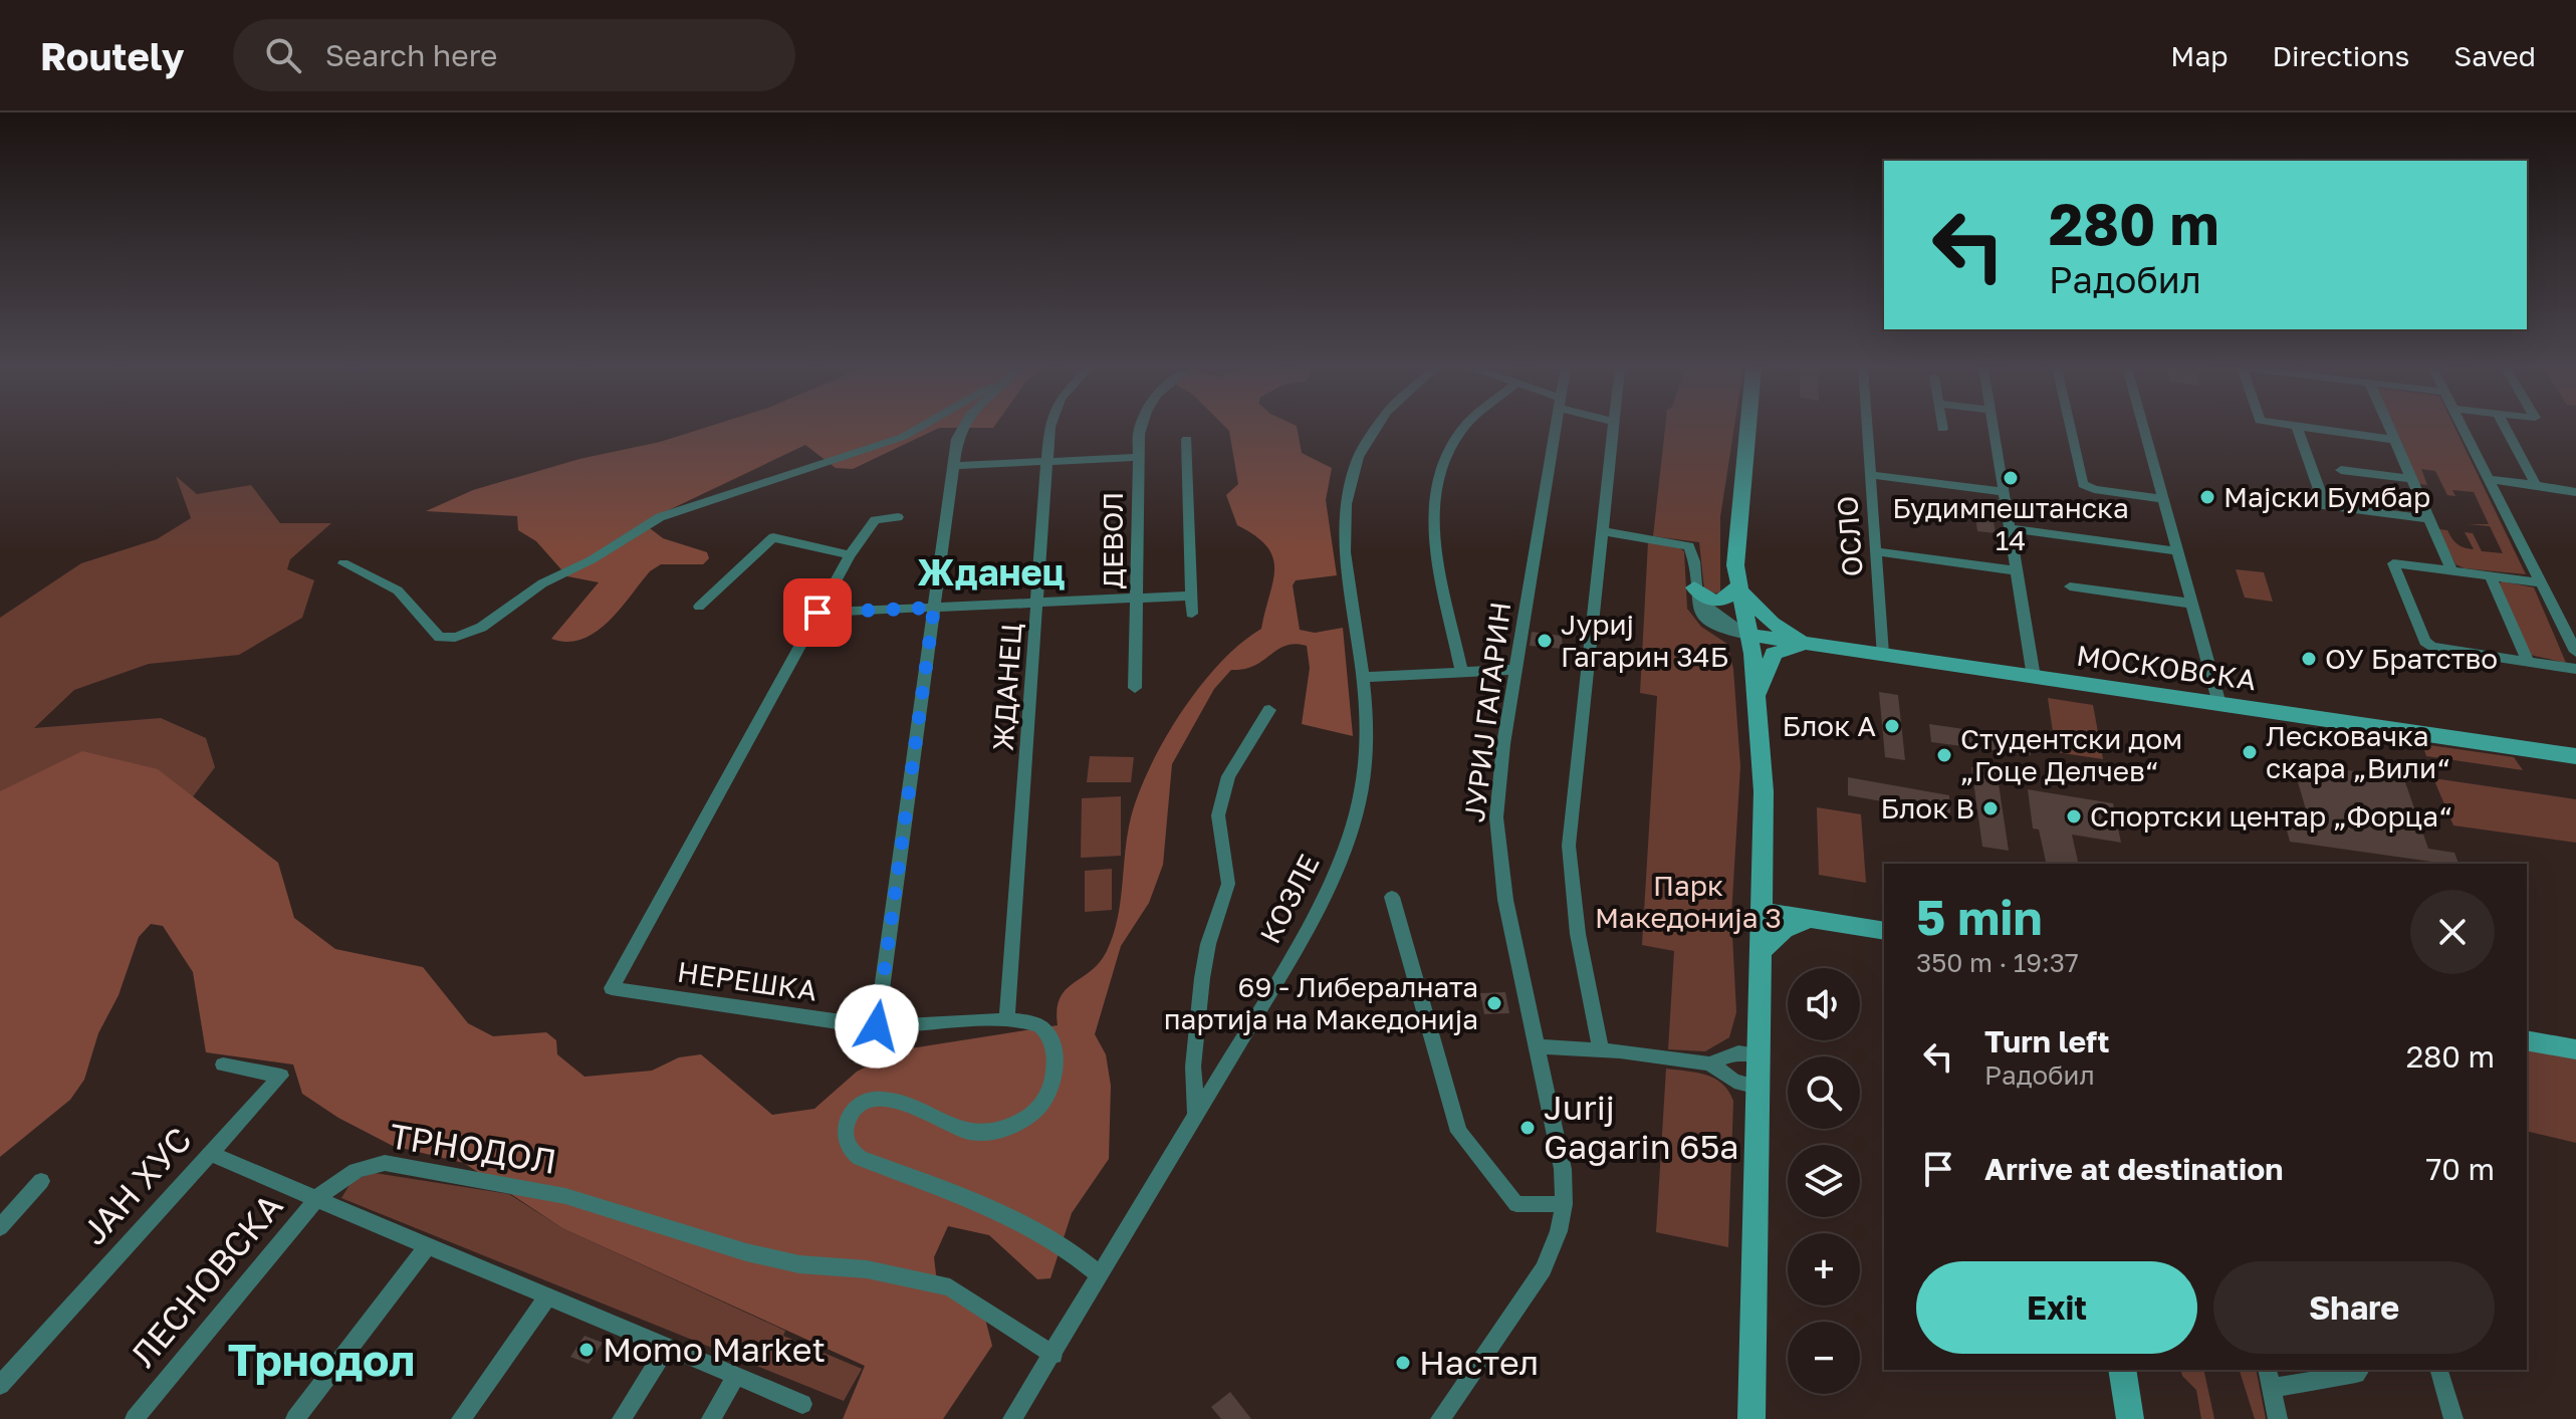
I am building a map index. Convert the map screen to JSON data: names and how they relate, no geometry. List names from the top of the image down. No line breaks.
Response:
{"streets":{"street":["ОСЛО","ДЕВОЛ","МОСКОВСКА","ЖДАНЕЦ","ЈУРИЈ ГАГАРИН","КОЗЛЕ","НЕРЕШКА","ТРНОДОЛ","ЈАН ХУС","ЛЕСНОВСКА"]},"crossings":[["ОСЛО","МОСКОВСКА"],["ЖДАНЕЦ","НЕРЕШКА"],["КОЗЛЕ","НЕРЕШКА"],["КОЗЛЕ","ТРНОДОЛ"],["ТРНОДОЛ","ЛЕСНОВСКА"],["ЈАН ХУС","ЛЕСНОВСКА"]],"districts":["Жданец","Трнодол"],"parks":["Парк Македонија 3"],"places":["Будимпештанска 14","Мајски Бумбар","Јуриј Гагарин 34Б","ОУ Братство","Блок А","Лесковачка скара „Вили“","Студентски дом „Гоце Делчев“","Блок В","Спортски центар „Форца“","69 - Либералната партија на Македонија","Jurij Gagarin 65a","Momo Market","Настел"],"page":{"header":"Routely","search":"Search here","nav":["Map","Directions","Saved"],"turn":["280 m","Радобил"],"heading":["5 min","350 m · 19:37"],"map_buttons":["+","−"],"list":[{"name":"Turn left","note":"Радобил","value":"280 m"},{"name":"Arrive at destination","value":"70 m"}],"buttons":["Exit","Share"]}}
